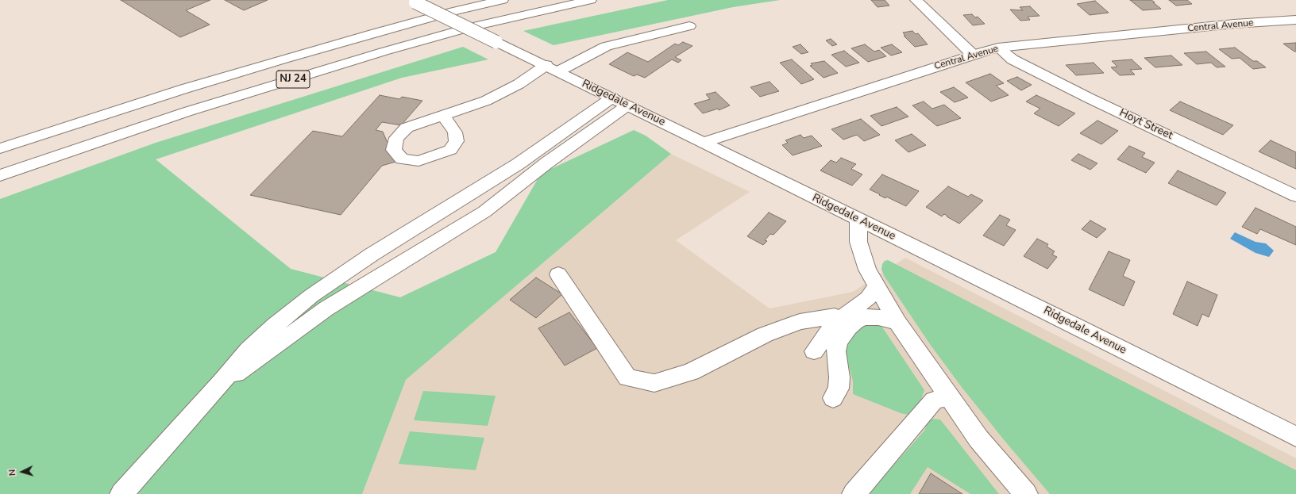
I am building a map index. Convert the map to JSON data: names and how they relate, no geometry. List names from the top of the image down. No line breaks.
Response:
{"streets":{"main road":["Central Avenue","NJ 24","Ridgedale Avenue","Hoyt Street"]},"crossings":[["Central Avenue","Ridgedale Avenue"],["Central Avenue","Hoyt Street"]],"north":"left"}
